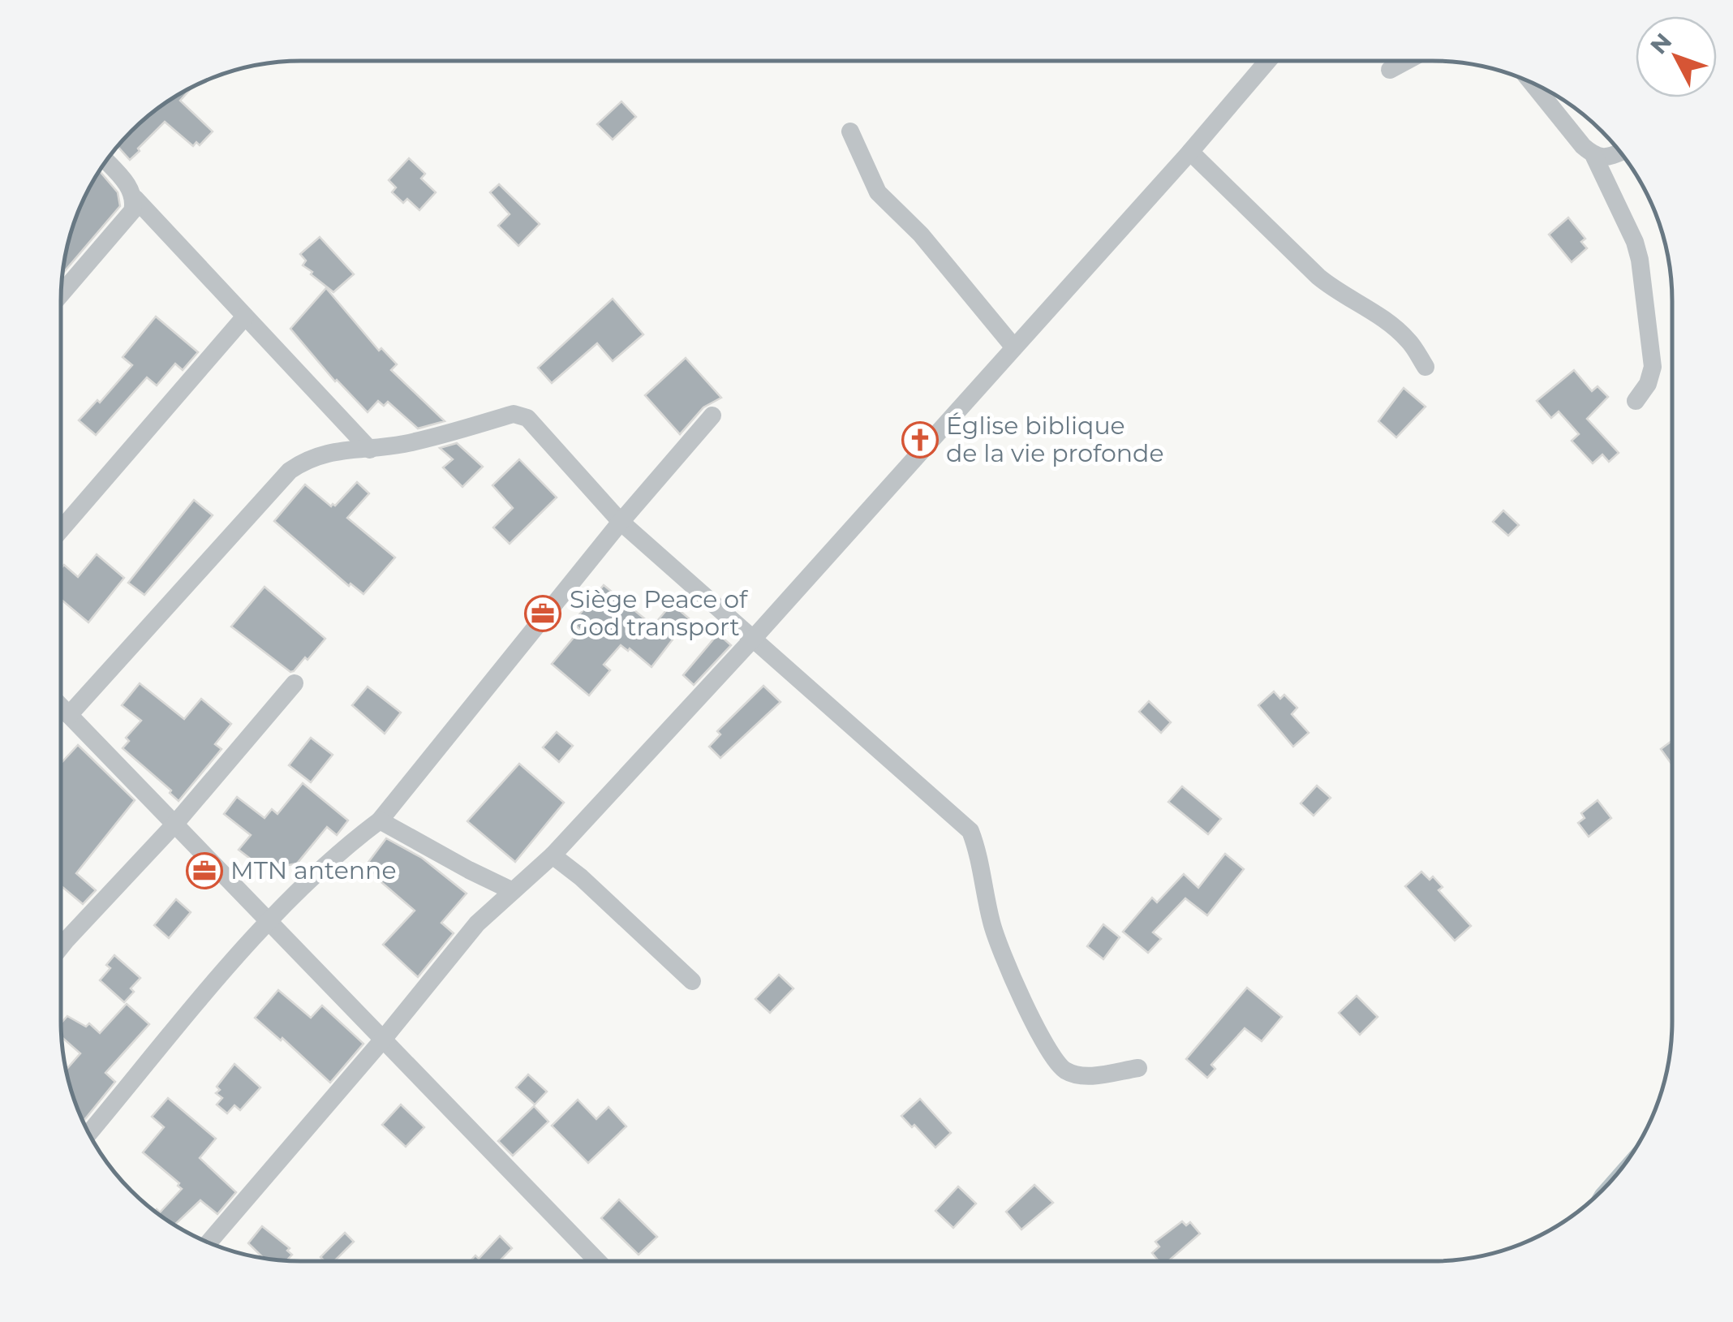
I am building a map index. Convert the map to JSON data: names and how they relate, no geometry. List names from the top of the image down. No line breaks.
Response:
{"places":{"church":["Église biblique de la vie profonde"],"office":["Siège Peace of God transport","MTN antenne"]},"north":"top left"}
